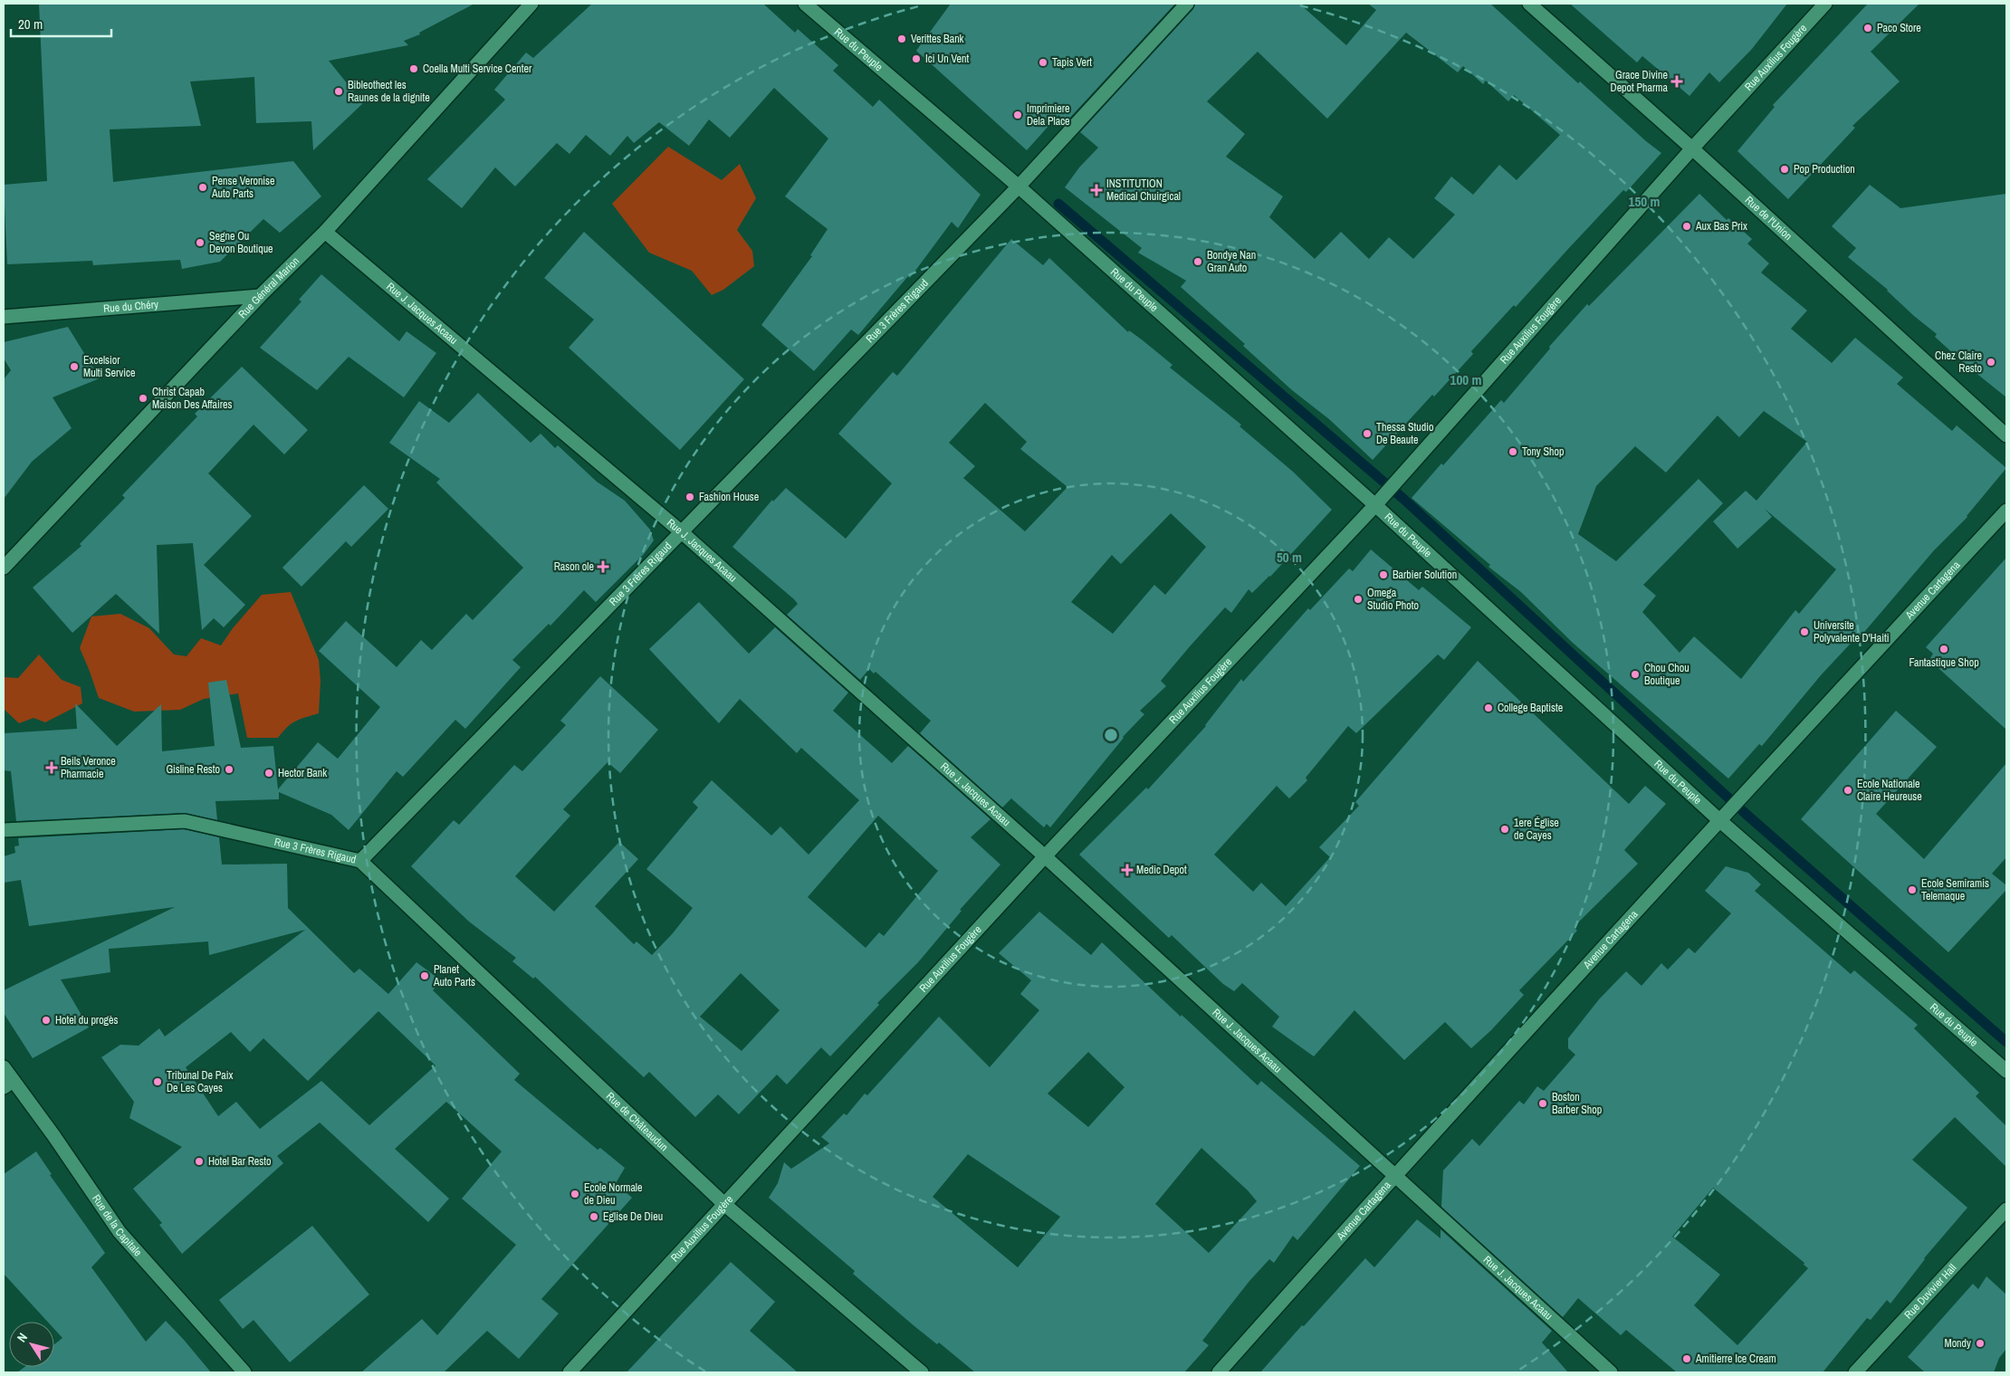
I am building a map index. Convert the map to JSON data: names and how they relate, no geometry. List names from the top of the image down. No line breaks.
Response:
{"streets":{"street":["Rue du Peuple","Rue Auxilius Fougère","Rue de l'Union","Rue Général Marion","Rue du Chéry","Rue 3 Frères Rigaud","Rue J. Jacques Acaau","Avenue Cartagena","Rue de Châteaudun","Rue de la Capitale","Rue Duvivier Hall"]},"crossings":[["Rue du Peuple","Rue Auxilius Fougère"],["Rue du Peuple","Rue 3 Frères Rigaud"],["Rue du Peuple","Avenue Cartagena"],["Rue Auxilius Fougère","Rue de l'Union"],["Rue Auxilius Fougère","Rue J. Jacques Acaau"],["Rue Auxilius Fougère","Rue de Châteaudun"],["Rue Général Marion","Rue du Chéry"],["Rue Général Marion","Rue J. Jacques Acaau"],["Rue 3 Frères Rigaud","Rue J. Jacques Acaau"],["Rue 3 Frères Rigaud","Rue de Châteaudun"],["Rue J. Jacques Acaau","Avenue Cartagena"]],"places":{"other":["Paco Store","Verittes Bank","Ici Un Vent","Tapis Vert","Coella Multi Service Center","Bibleothect les Raunes de la dignite","Imprimiere Dela Place","Pop Production","Pense Veronise Auto Parts","Aux Bas Prix","Segne Ou Devon Boutique","Bondye Nan Gran Auto","Chez Claire Resto","Excelsior Multi Service","Christ Capab Maison Des Affaires","Thessa Studio De Beaute","Tony Shop","Fashion House","Barbier Solution","Omega Studio Photo","Universite Polyvalente D'Haiti","Fantastique Shop","Chou Chou Boutique","College Baptiste","Gisline Resto","Hector Bank","Ecole Nationale Claire Heureuse","1ere Église de Cayes","Ecole Semiramis Telemaque","Planet Auto Parts","Hotel du progès","Tribunal De Paix De Les Cayes","Boston Barber Shop","Hotel Bar Resto","Ecole Normale de Dieu","Eglise De Dieu","Mondy","Amitierre Ice Cream"],"health":["Grace Divine Depot Pharma","INSTITUTION Medical Chuirgical","Rason ole","Beils Veronce Pharmacie","Medic Depot"]},"scale_bar":"20 m","north":"top left","rings":["150 m","100 m","50 m"]}
